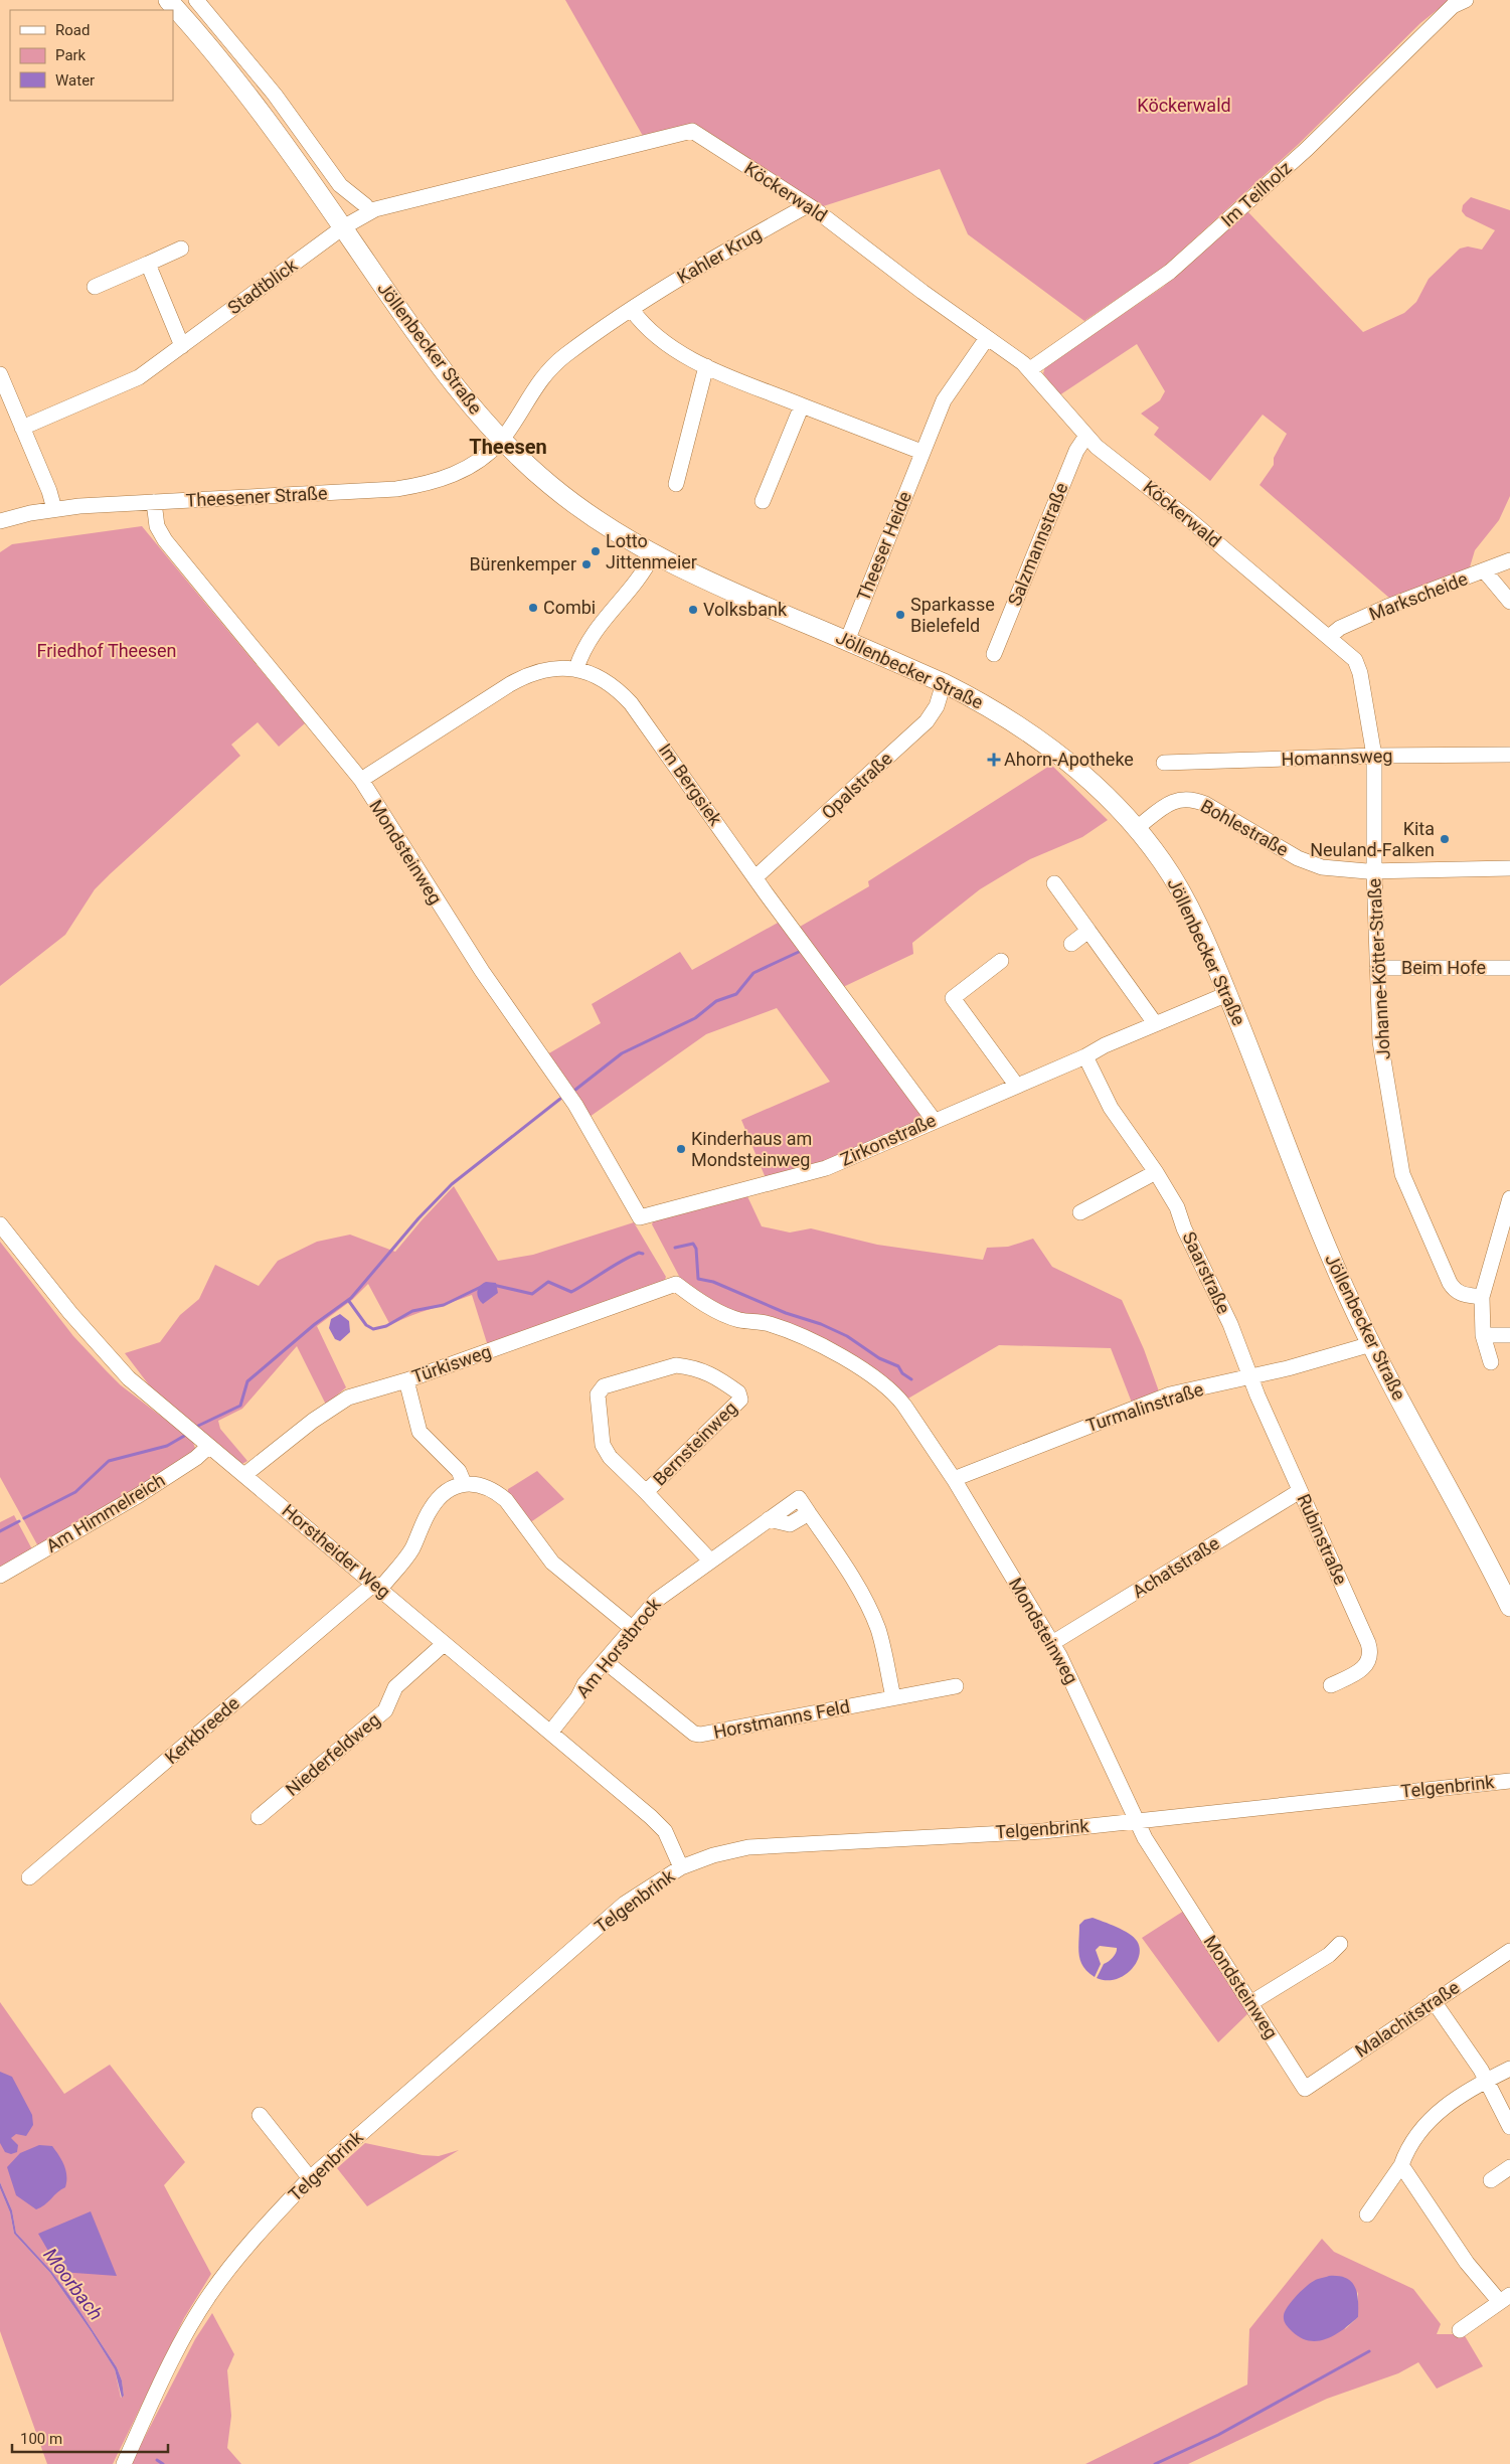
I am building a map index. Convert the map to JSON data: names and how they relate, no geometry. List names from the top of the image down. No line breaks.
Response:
{"streets":{"main road":["Jöllenbecker Straße"],"street":["Köckerwald","Im Teilholz","Kahler Krug","Stadtblick","Theesener Straße","Salzmannstraße","Theeser Heide","Markscheide","Homannsweg","Im Bergsiek","Opalstraße","Bohlestraße","Mondsteinweg","Beim Hofe","Johanne-Kötter-Straße","Zirkonstraße","Saarstraße","Türkisweg","Turmalinstraße","Bernsteinweg","Am Himmelreich","Rubinstraße","Horstheider Weg","Achatstraße","Am Horstbrock","Horstmanns Feld","Kerkbreede","Niederfeldweg","Telgenbrink","Malachitstraße"]},"crossings":[["Köckerwald","Im Teilholz"],["Köckerwald","Kahler Krug"],["Köckerwald","Stadtblick"],["Köckerwald","Jöllenbecker Straße"],["Köckerwald","Salzmannstraße"],["Köckerwald","Theeser Heide"],["Köckerwald","Markscheide"],["Köckerwald","Homannsweg"],["Köckerwald","Johanne-Kötter-Straße"],["Kahler Krug","Jöllenbecker Straße"],["Kahler Krug","Theesener Straße"],["Stadtblick","Jöllenbecker Straße"],["Jöllenbecker Straße","Theesener Straße"],["Jöllenbecker Straße","Theeser Heide"],["Jöllenbecker Straße","Opalstraße"],["Jöllenbecker Straße","Bohlestraße"],["Jöllenbecker Straße","Zirkonstraße"],["Jöllenbecker Straße","Turmalinstraße"],["Theesener Straße","Mondsteinweg"],["Homannsweg","Johanne-Kötter-Straße"],["Im Bergsiek","Opalstraße"],["Im Bergsiek","Mondsteinweg"],["Im Bergsiek","Zirkonstraße"],["Bohlestraße","Johanne-Kötter-Straße"],["Mondsteinweg","Zirkonstraße"],["Mondsteinweg","Türkisweg"],["Mondsteinweg","Turmalinstraße"],["Mondsteinweg","Achatstraße"],["Mondsteinweg","Telgenbrink"],["Mondsteinweg","Malachitstraße"],["Beim Hofe","Johanne-Kötter-Straße"],["Zirkonstraße","Saarstraße"],["Saarstraße","Turmalinstraße"],["Saarstraße","Rubinstraße"],["Türkisweg","Horstheider Weg"],["Turmalinstraße","Rubinstraße"],["Bernsteinweg","Am Horstbrock"],["Am Himmelreich","Horstheider Weg"],["Rubinstraße","Achatstraße"],["Horstheider Weg","Am Horstbrock"],["Horstheider Weg","Kerkbreede"],["Horstheider Weg","Niederfeldweg"],["Horstheider Weg","Telgenbrink"],["Am Horstbrock","Horstmanns Feld"]],"districts":["Theesen"],"water":["Moorbach"],"parks":["Köckerwald","Friedhof Theesen"],"places":{"other":["Lotto Jittenmeier","Bürenkemper","Combi","Volksbank","Sparkasse Bielefeld","Kita Neuland-Falken","Kinderhaus am Mondsteinweg"],"health":["Ahorn-Apotheke"]},"legend":["Road","Park","Water"],"scale_bar":"100 m"}
